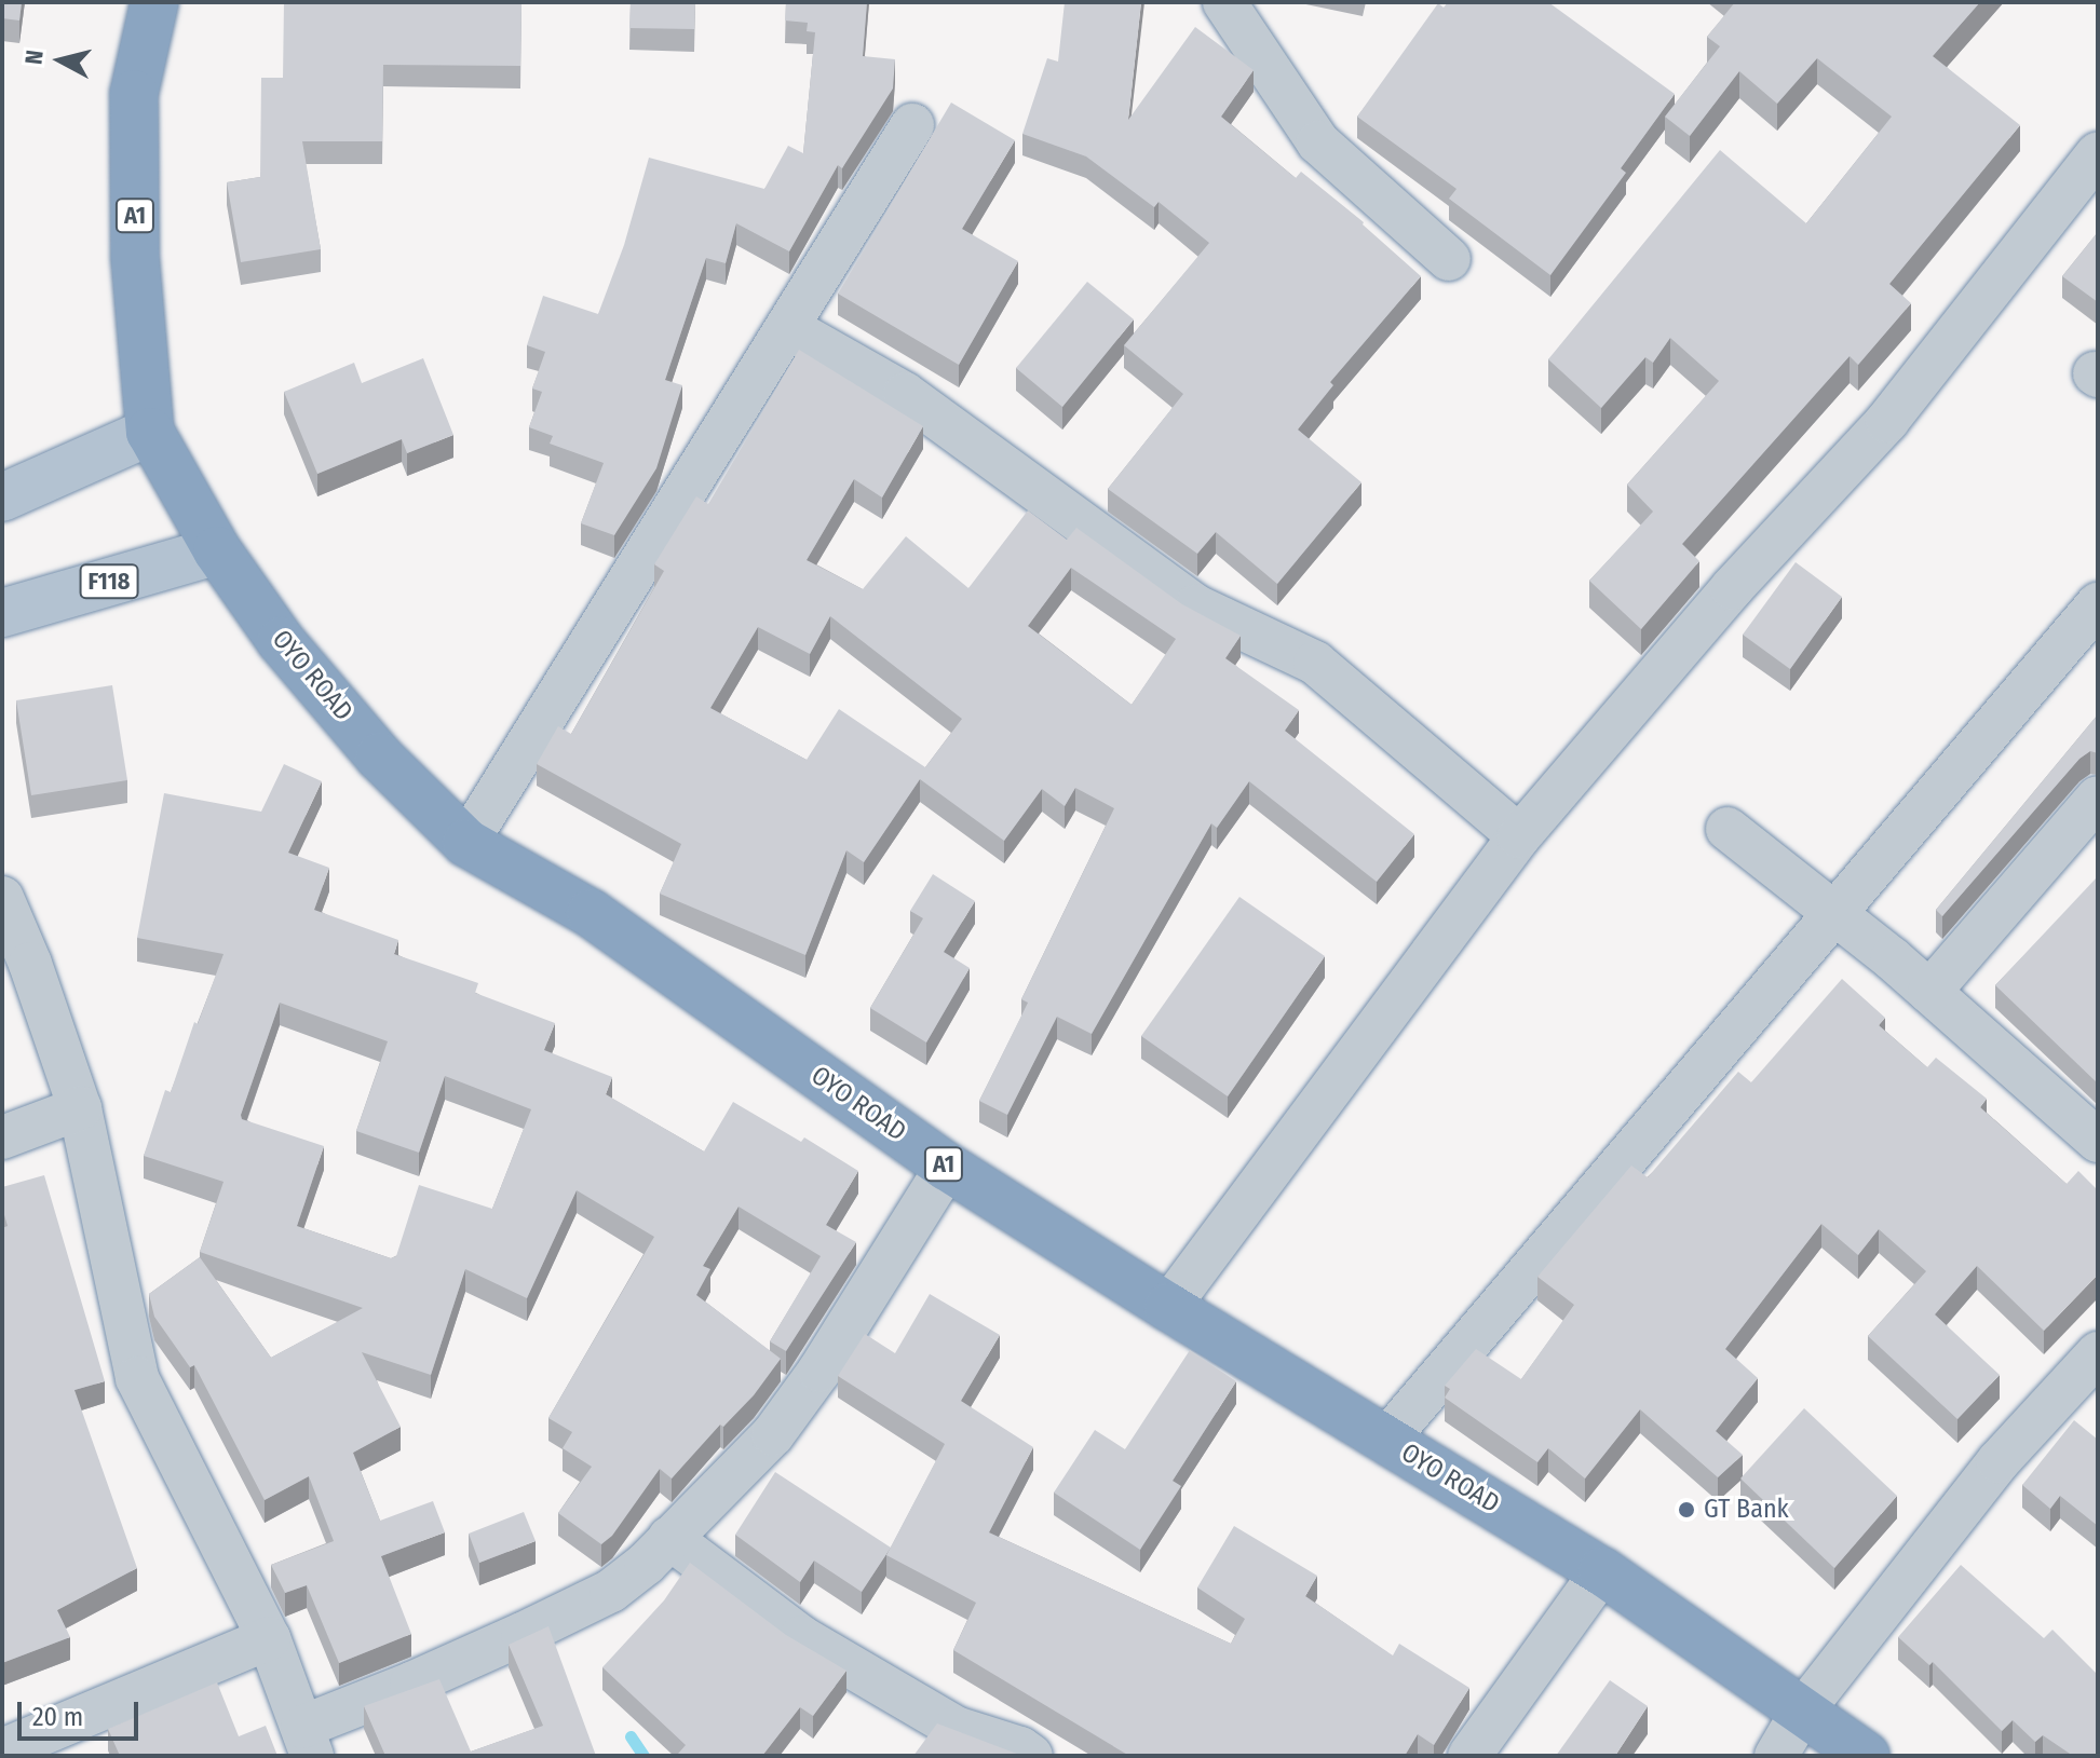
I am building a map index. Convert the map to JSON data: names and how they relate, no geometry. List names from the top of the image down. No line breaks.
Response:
{"streets":{"highway":["A1","OYO ROAD"],"main road":["F118"]},"crossings":[["A1","OYO ROAD"],["F118","OYO ROAD"]],"places":["GT Bank"],"scale_bar":"20 m","north":"left"}
